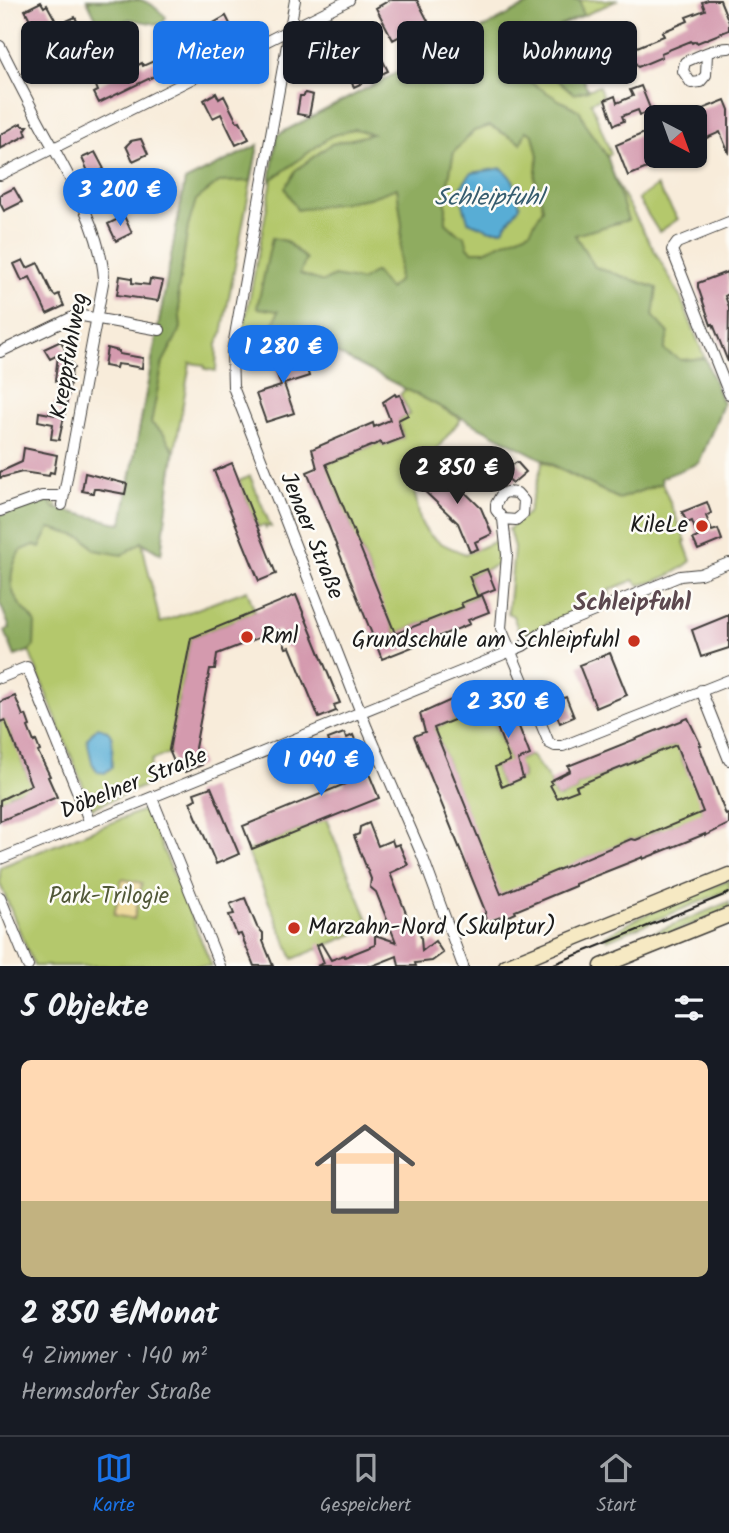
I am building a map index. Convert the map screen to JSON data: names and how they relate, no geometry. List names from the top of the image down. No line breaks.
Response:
{"streets":{"street":["Kreppfuhlweg","Jenaer Straße","Döbelner Straße"]},"crossings":[["Jenaer Straße","Döbelner Straße"]],"districts":["Schleipfuhl"],"water":["Schleipfuhl"],"parks":["Park-Trilogie"],"places":["KileLe","Rml","Grundschule am Schleipfuhl","Marzahn-Nord (Skulptur)"],"north":"bottom right","page":{"chip":["Kaufen","Mieten","Filter","Neu","Wohnung"],"price":["3 200 €","1 280 €","2 850 €","2 350 €","1 040 €"],"heading":"5 Objekte","list":[{"name":"2 850 €/Monat","note":"4 Zimmer · 140 m² · Hermsdorfer Straße"}],"tabs":["Karte","Gespeichert","Start"]}}
